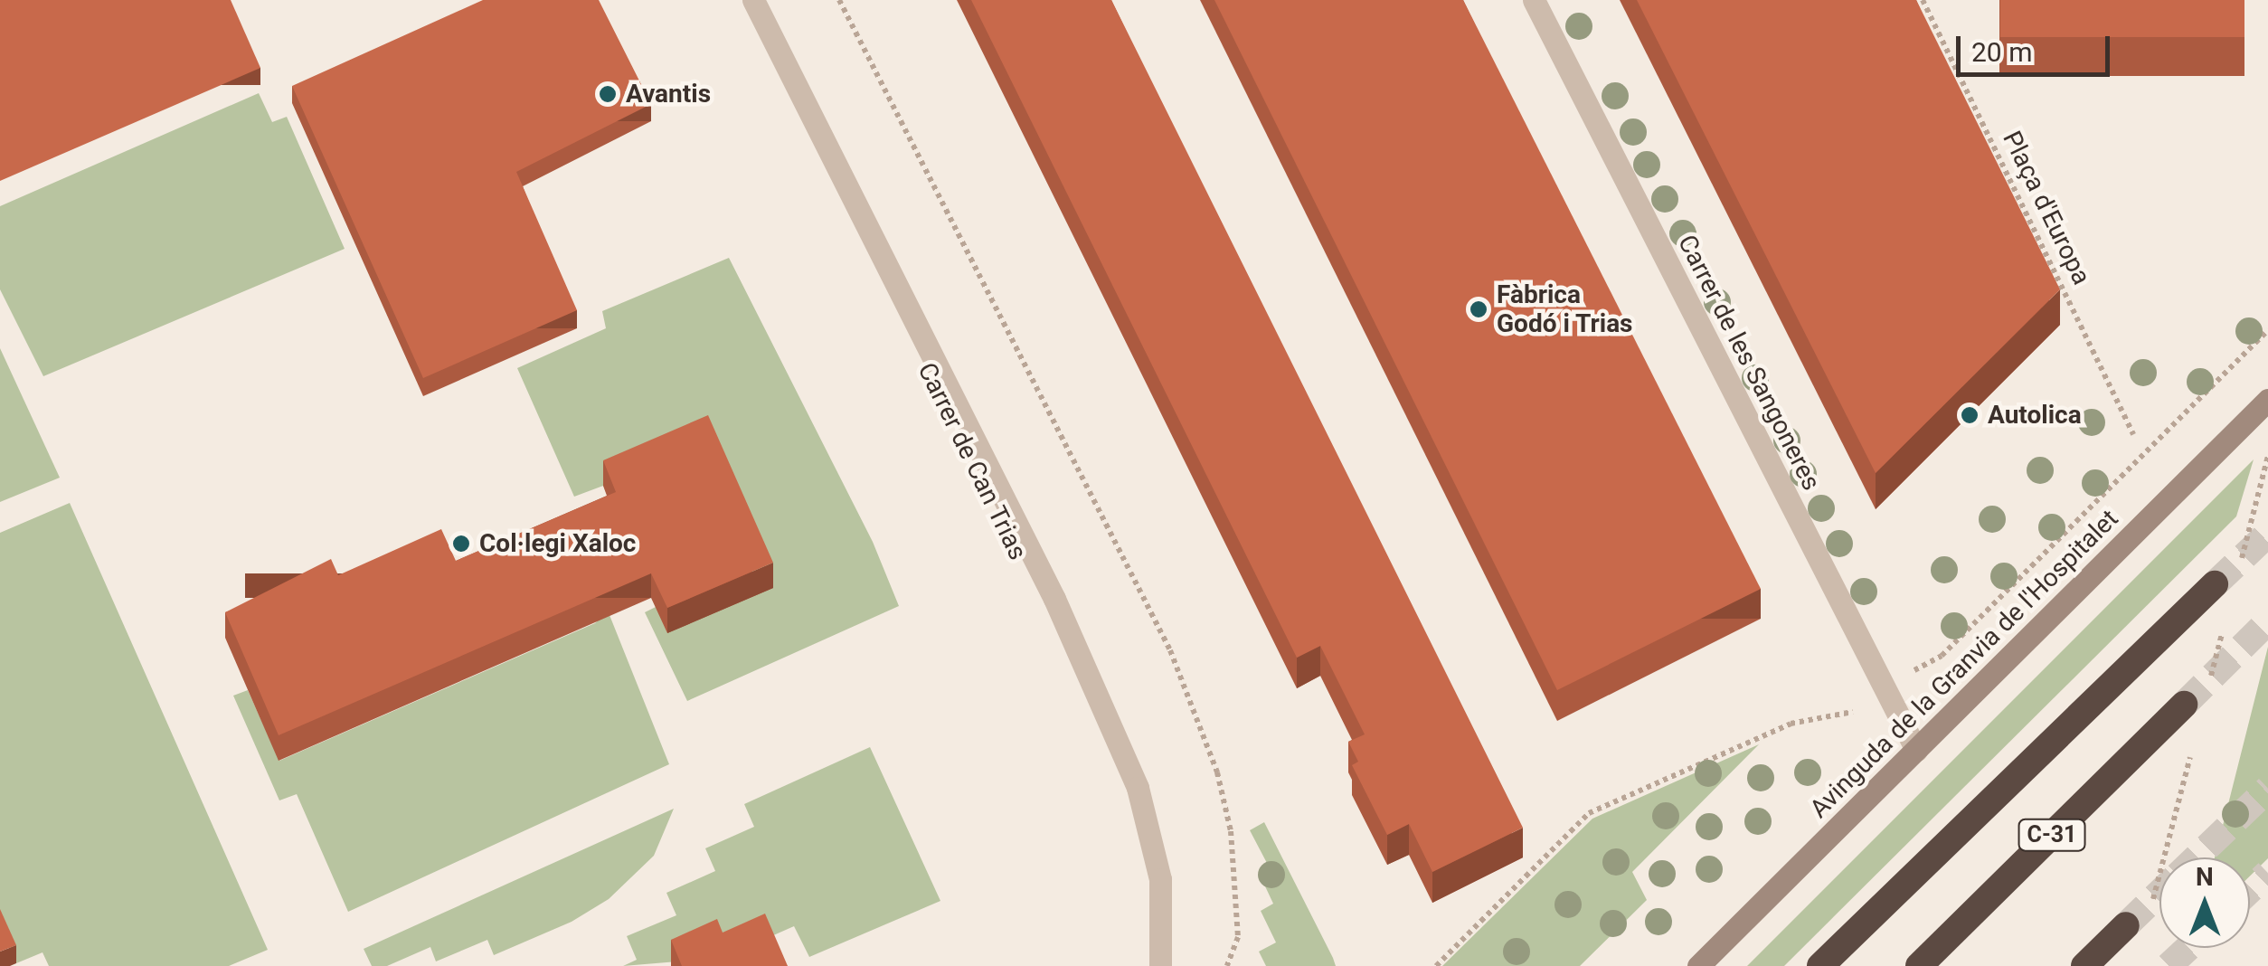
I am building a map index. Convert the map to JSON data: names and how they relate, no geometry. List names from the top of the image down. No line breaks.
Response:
{"streets":{"highway":["C-31"],"main road":["Avinguda de la Granvia de l'Hospitalet"],"street":["Carrer de les Sangoneres","Carrer de Can Trias"],"path":["Plaça d'Europa"]},"crossings":[["Carrer de les Sangoneres","Avinguda de la Granvia de l'Hospitalet"]],"places":["Avantis","Fàbrica Godó i Trias","Autolica","Col·legi Xaloc"],"scale_bar":"20 m","north":"top"}
